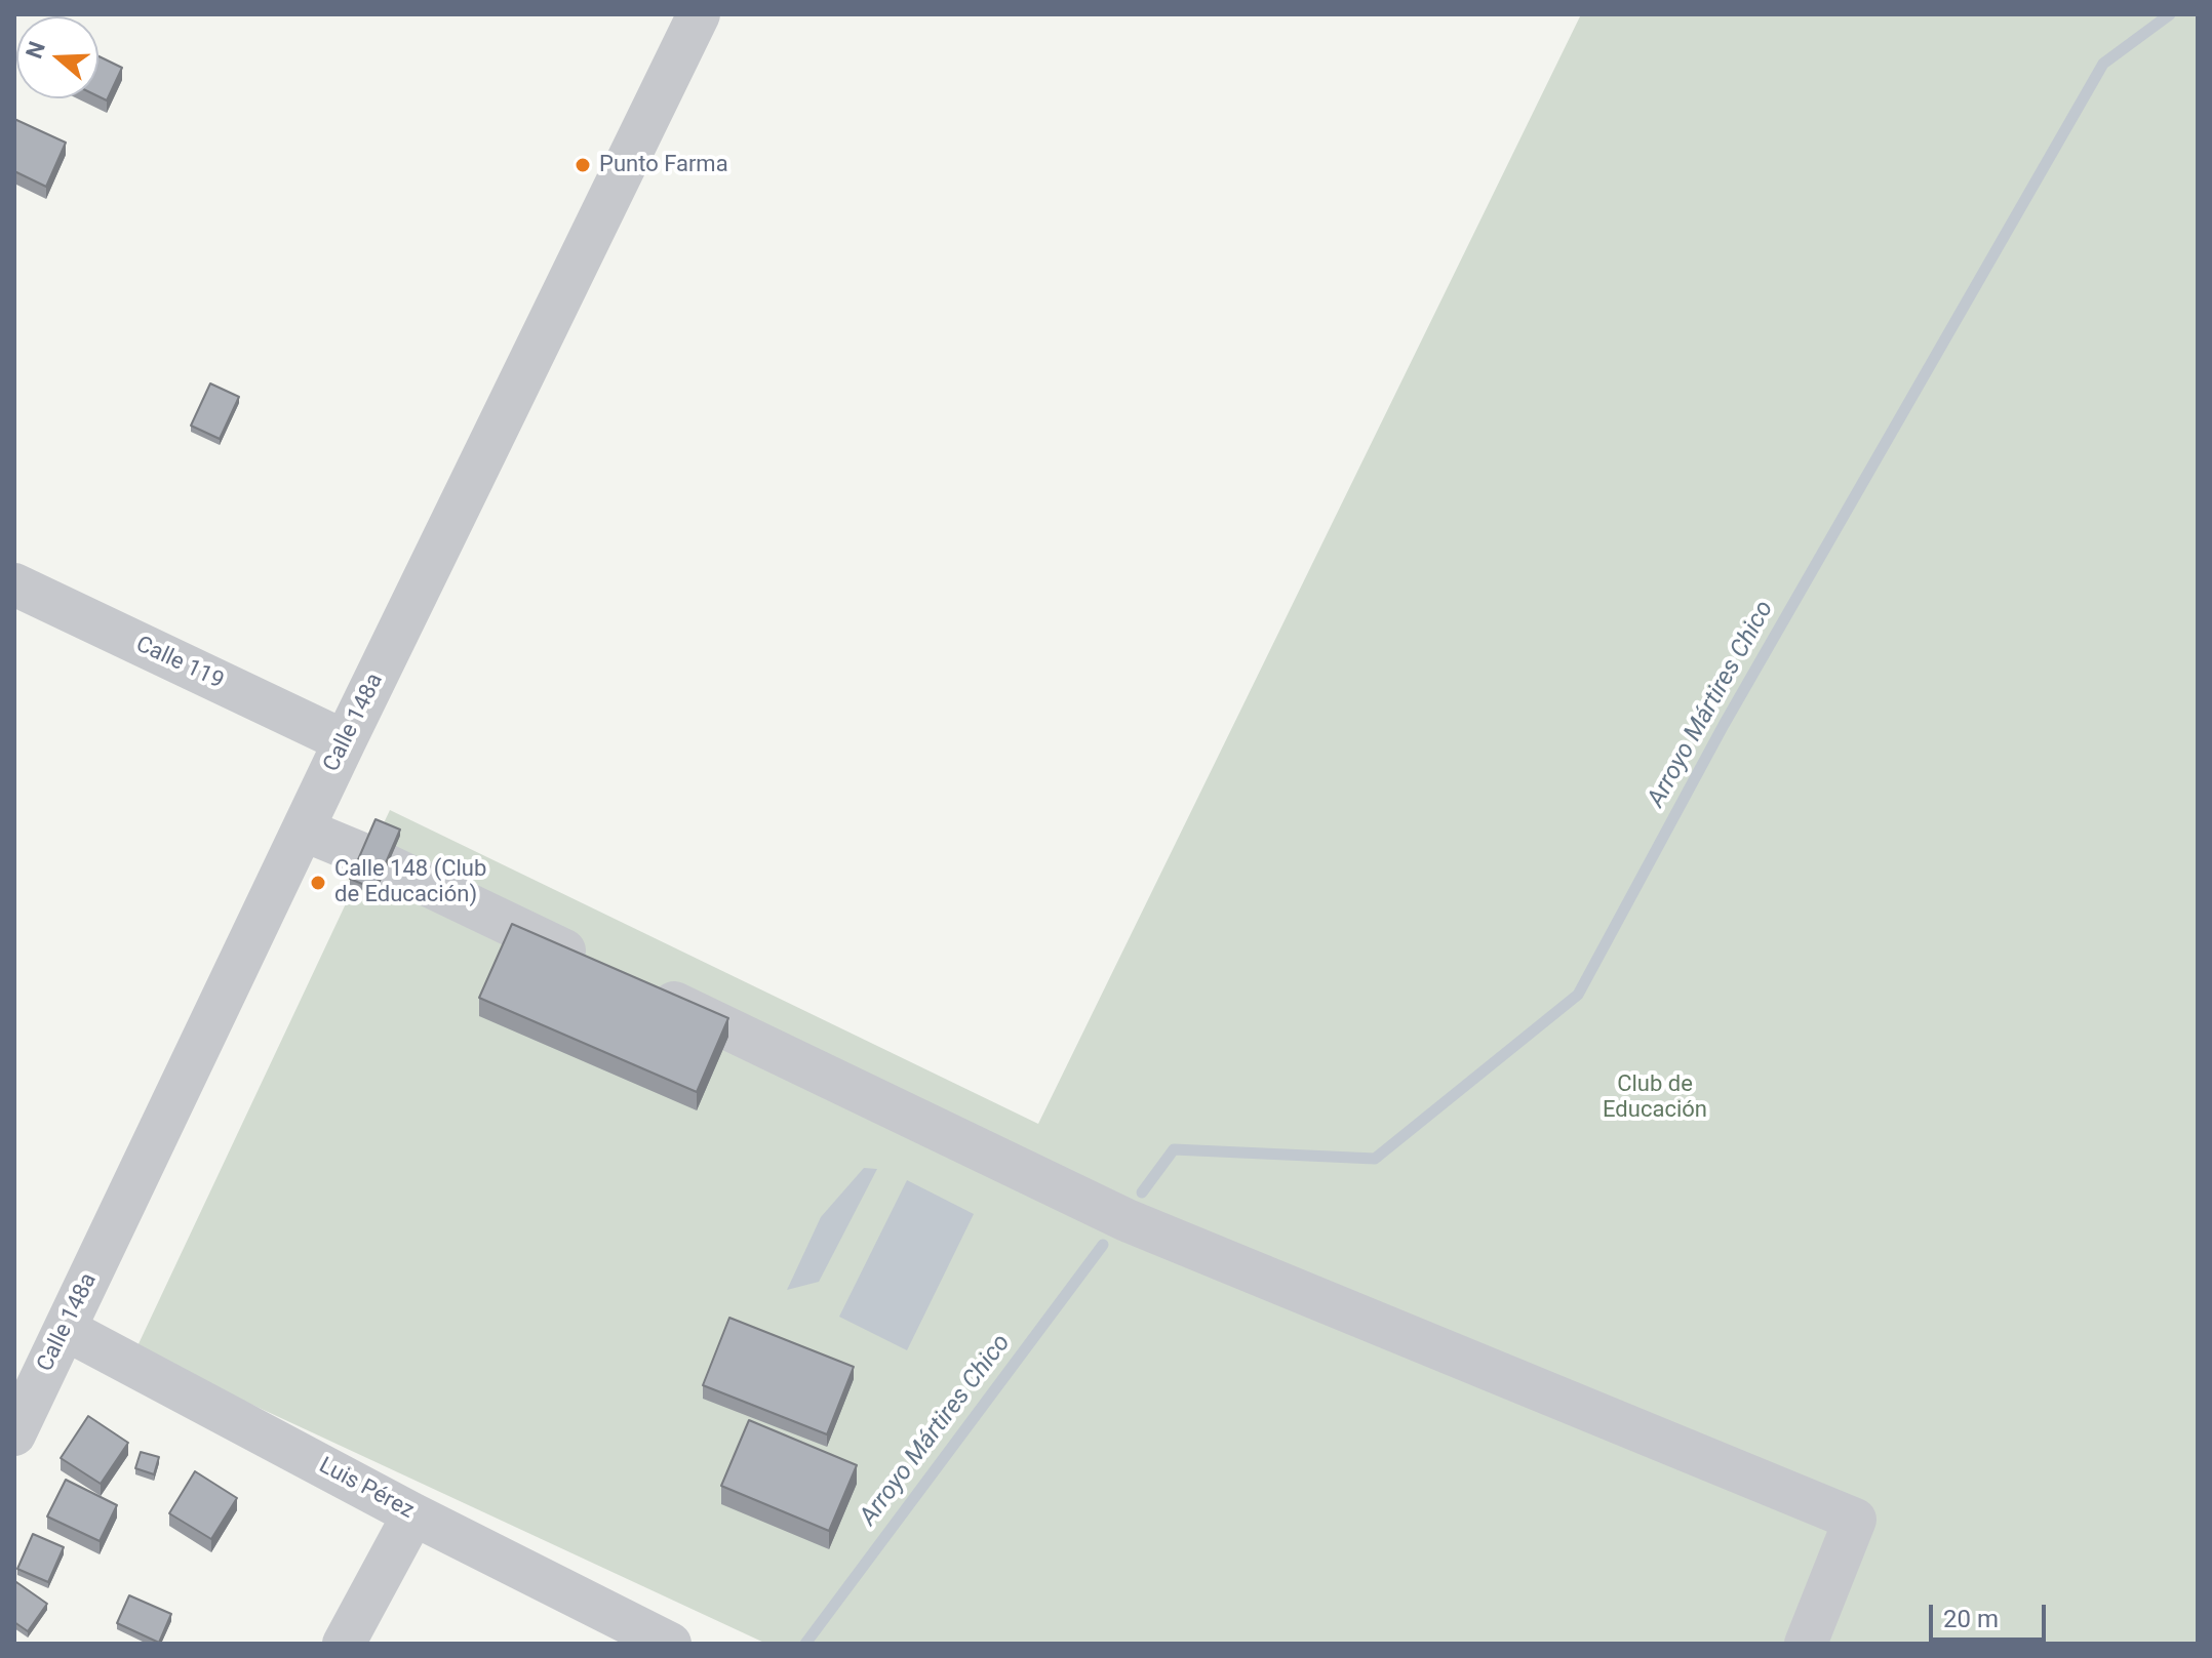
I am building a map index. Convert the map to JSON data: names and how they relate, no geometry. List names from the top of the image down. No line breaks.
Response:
{"streets":{"street":["Calle 119","Calle 148a","Luis Pérez"]},"crossings":[["Calle 119","Calle 148a"],["Calle 148a","Luis Pérez"]],"water":["Arroyo Mártires Chico"],"parks":["Club de Educación"],"places":["Punto Farma","Calle 148 (Club de Educación)"],"scale_bar":"20 m","north":"left"}
